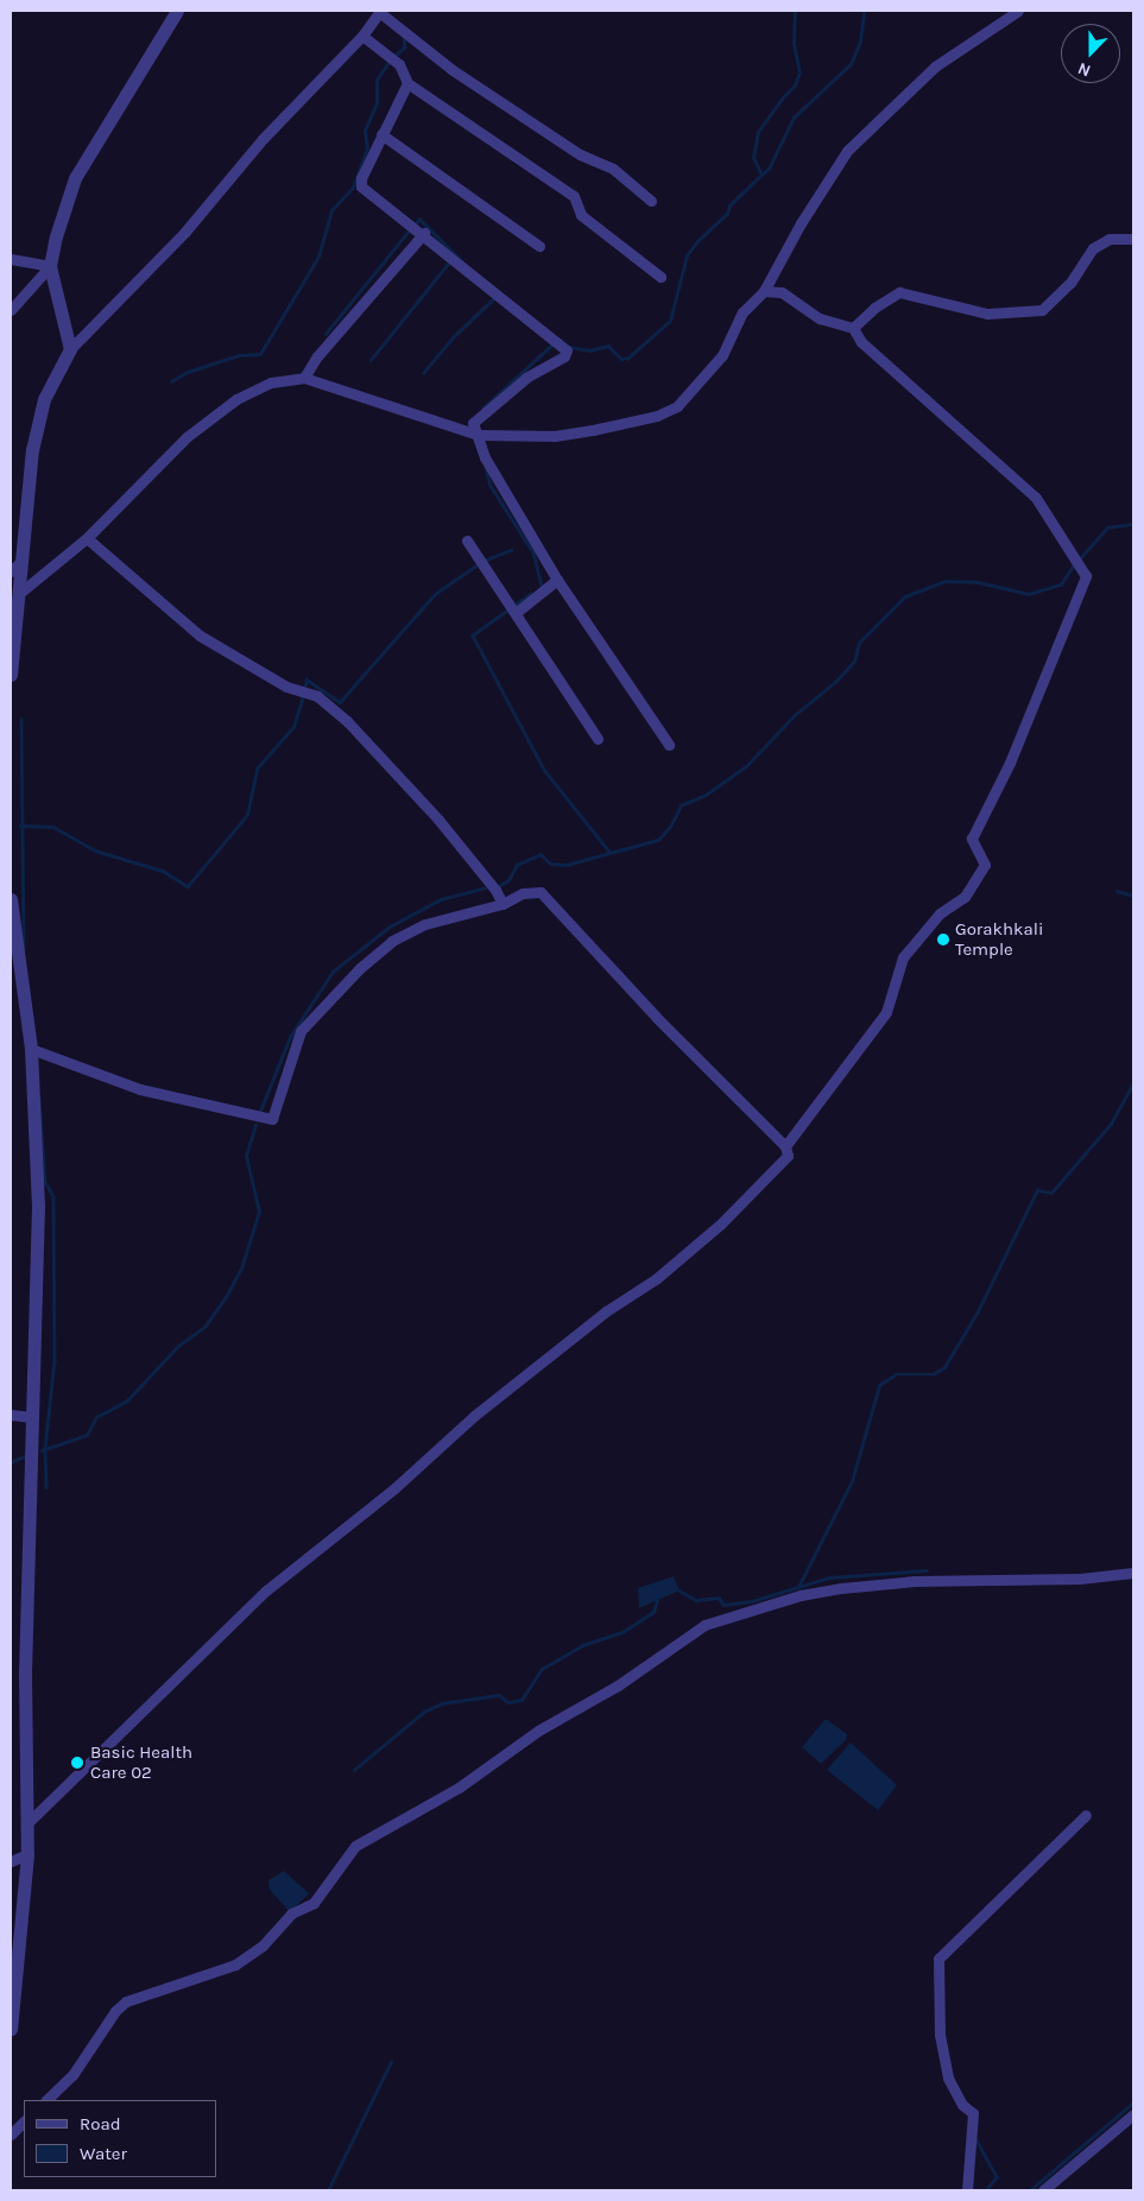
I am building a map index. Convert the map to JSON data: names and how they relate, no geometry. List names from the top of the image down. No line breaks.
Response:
{"places":["Gorakhkali Temple","Basic Health Care 02"],"legend":["Road","Water"],"north":"bottom"}
